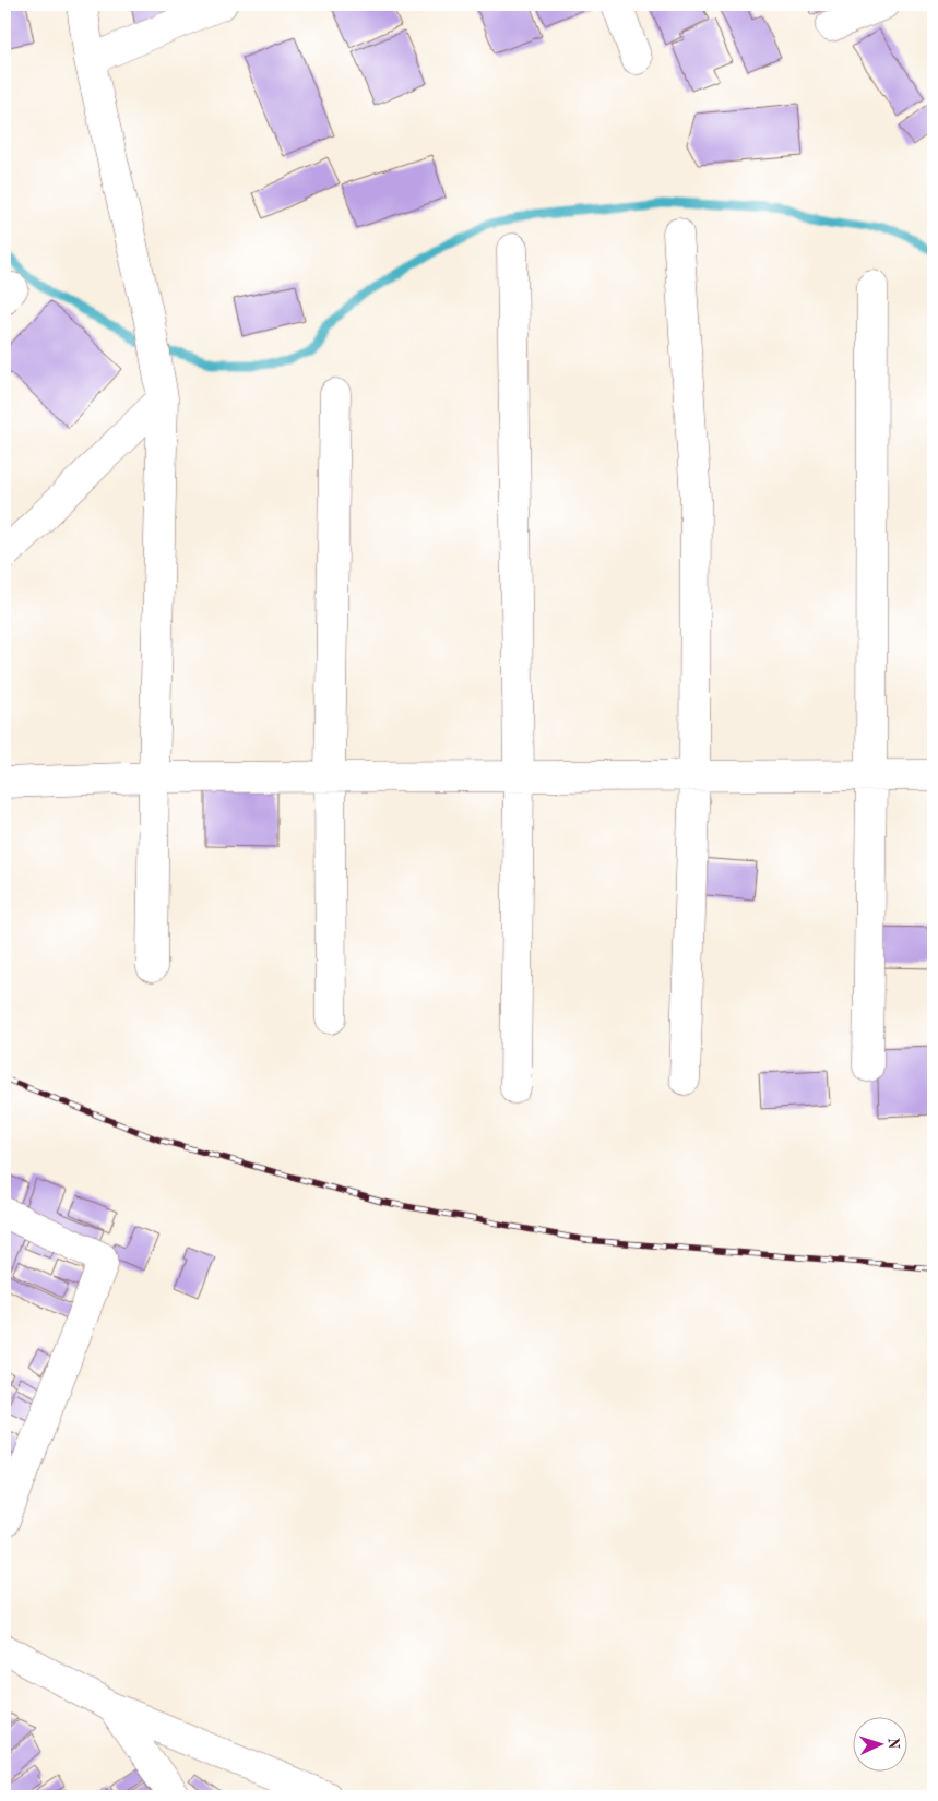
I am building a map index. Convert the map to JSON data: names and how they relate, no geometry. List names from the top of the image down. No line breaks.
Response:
{"north":"right"}
